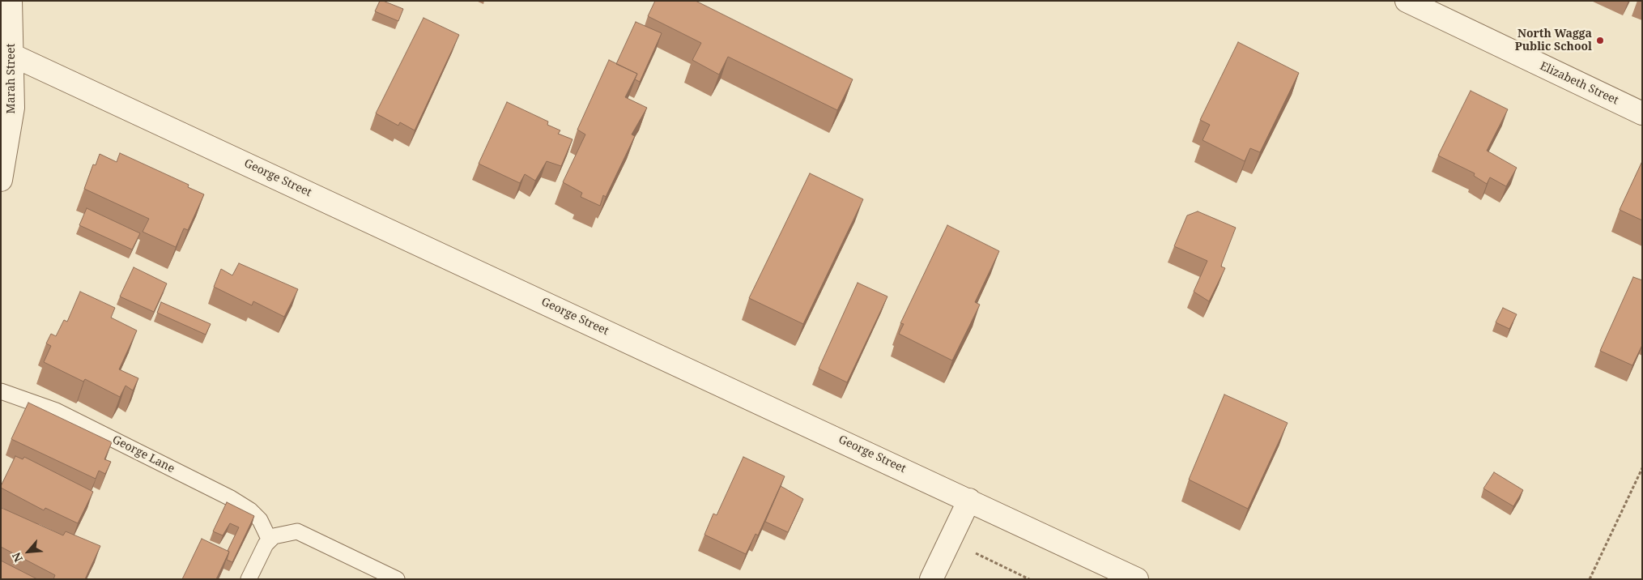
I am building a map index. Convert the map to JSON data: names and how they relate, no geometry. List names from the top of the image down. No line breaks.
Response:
{"streets":{"street":["Marah Street","Elizabeth Street","George Street"],"lane":["George Lane"]},"crossings":[["Marah Street","George Street"]],"places":["North Wagga Public School"],"north":"bottom left"}
